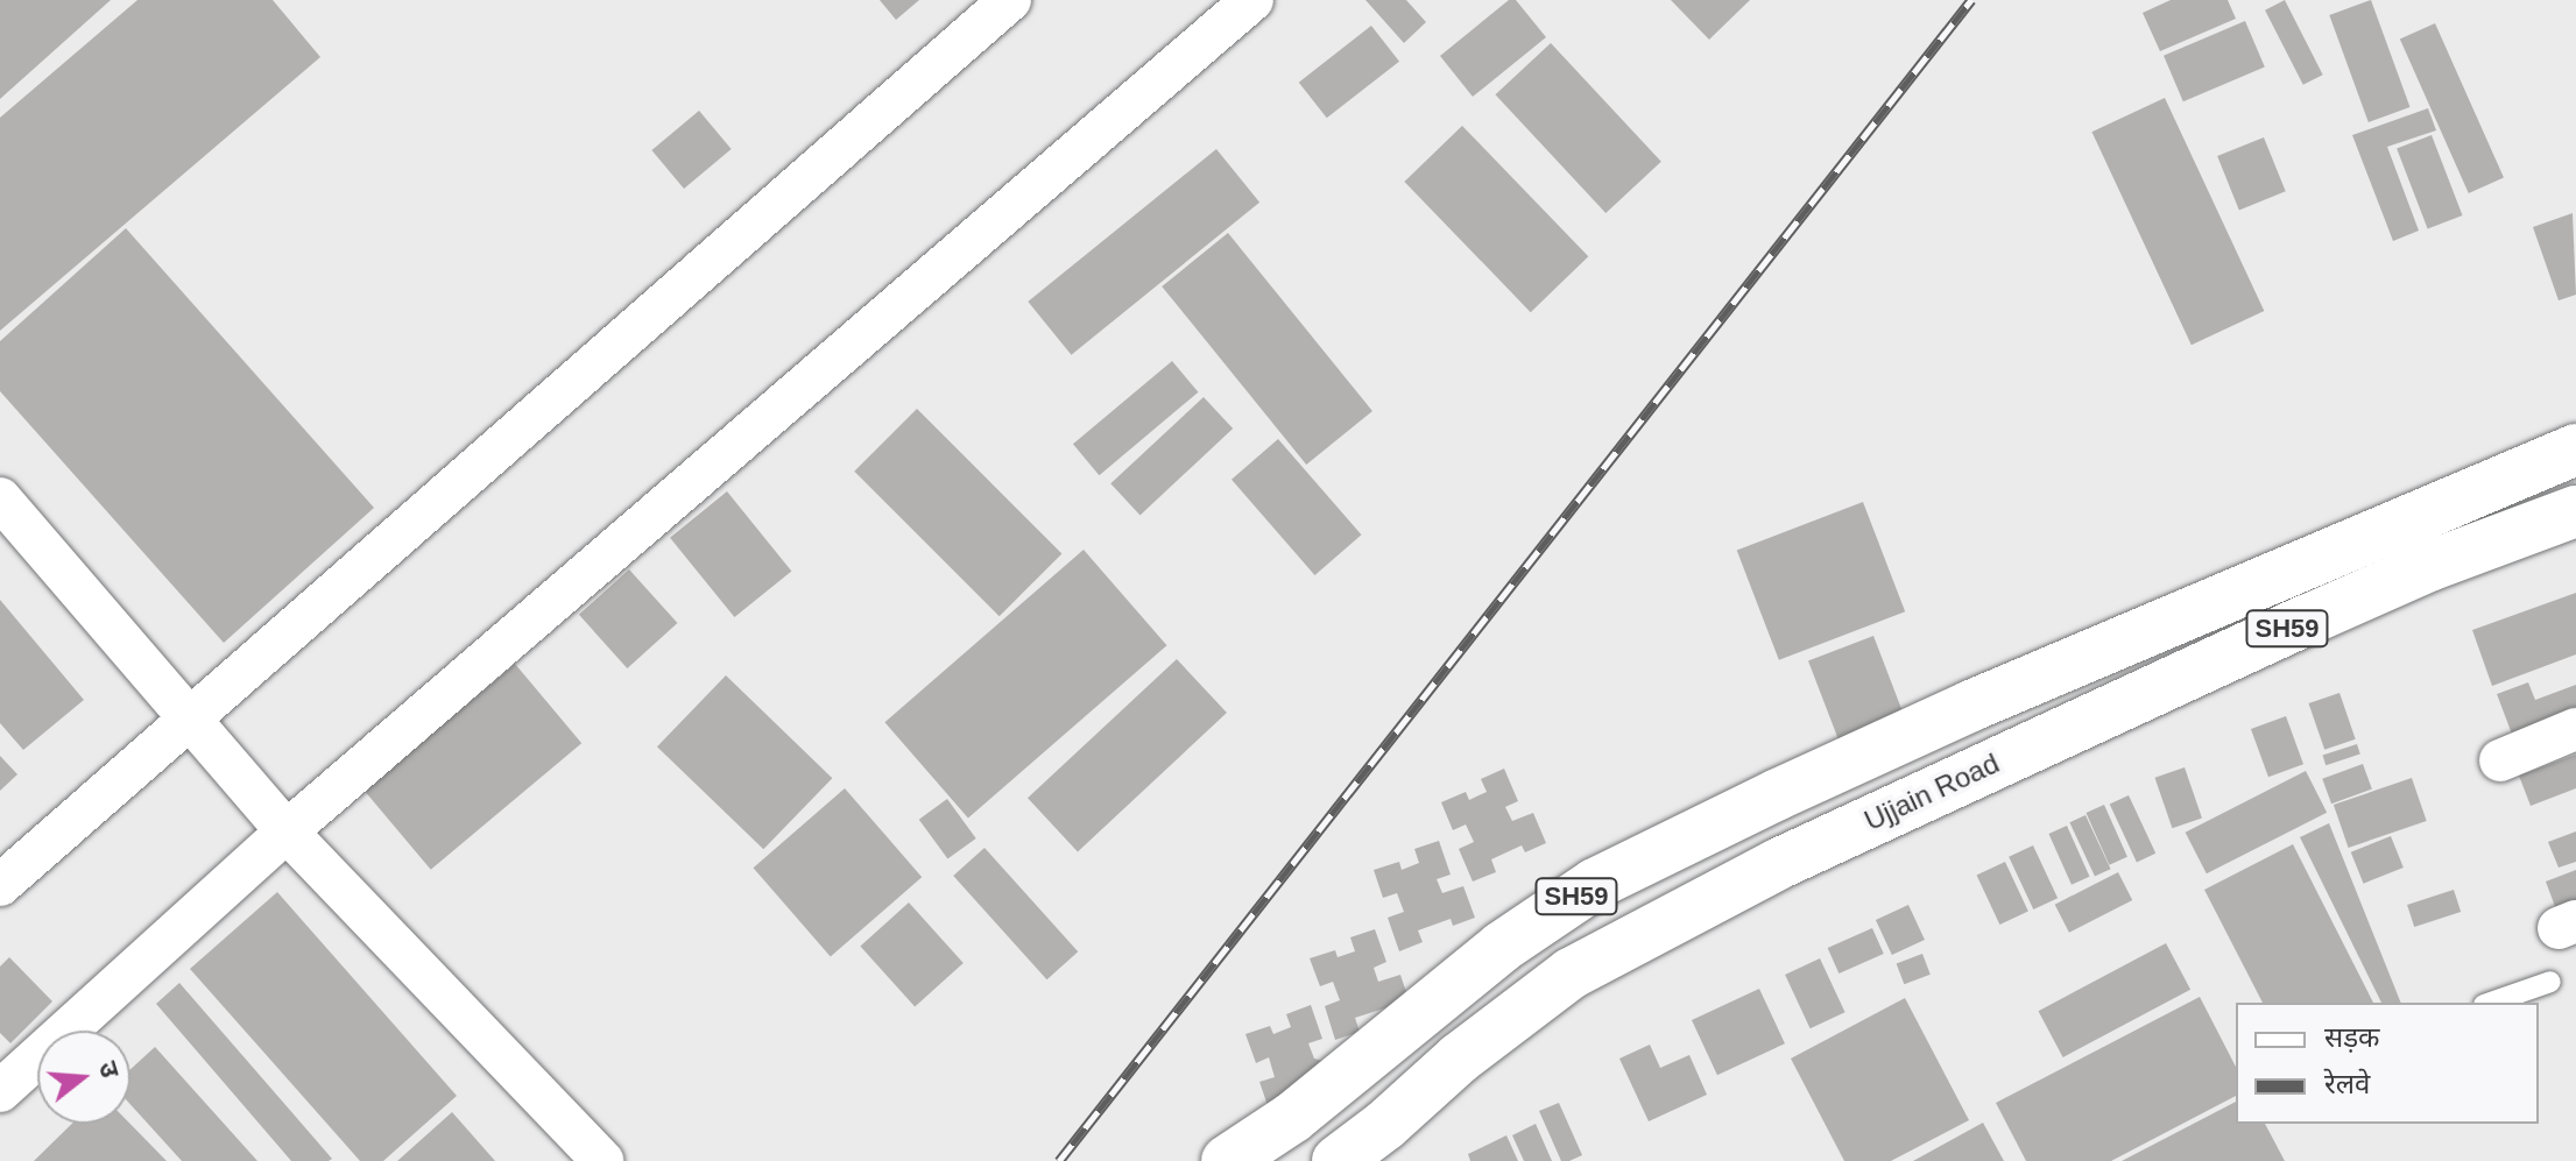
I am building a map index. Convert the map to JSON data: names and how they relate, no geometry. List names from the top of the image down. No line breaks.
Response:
{"streets":{"main road":["SH59","Ujjain Road"]},"legend":["सड़क","रेलवे"],"north":"right"}
